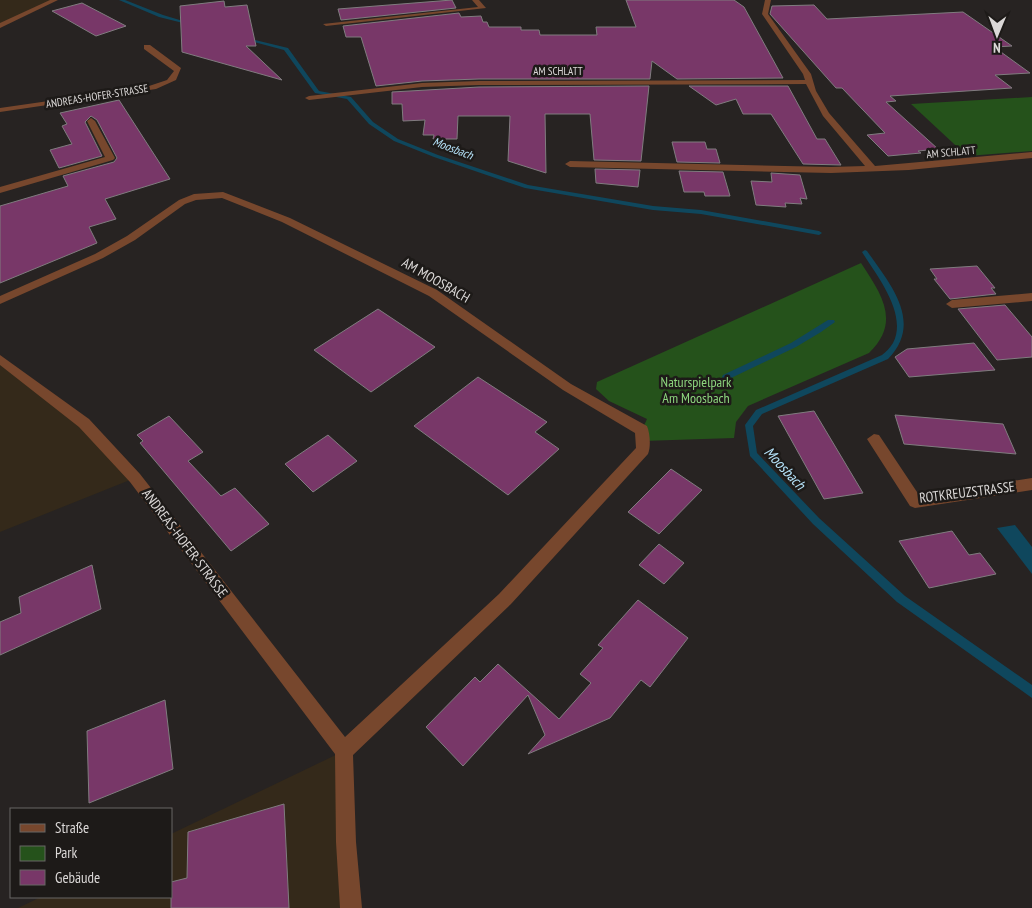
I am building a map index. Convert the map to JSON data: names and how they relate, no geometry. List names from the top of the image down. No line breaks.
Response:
{"streets":{"street":["AM SCHLATT","ANDREAS-HOFER-STRASSE","AM MOOSBACH","ROTKREUZSTRASSE"]},"crossings":[["ANDREAS-HOFER-STRASSE","AM MOOSBACH"]],"water":["Moosbach"],"parks":["Naturspielpark Am Moosbach"],"legend":["Straße","Park","Gebäude"],"north":"bottom"}
